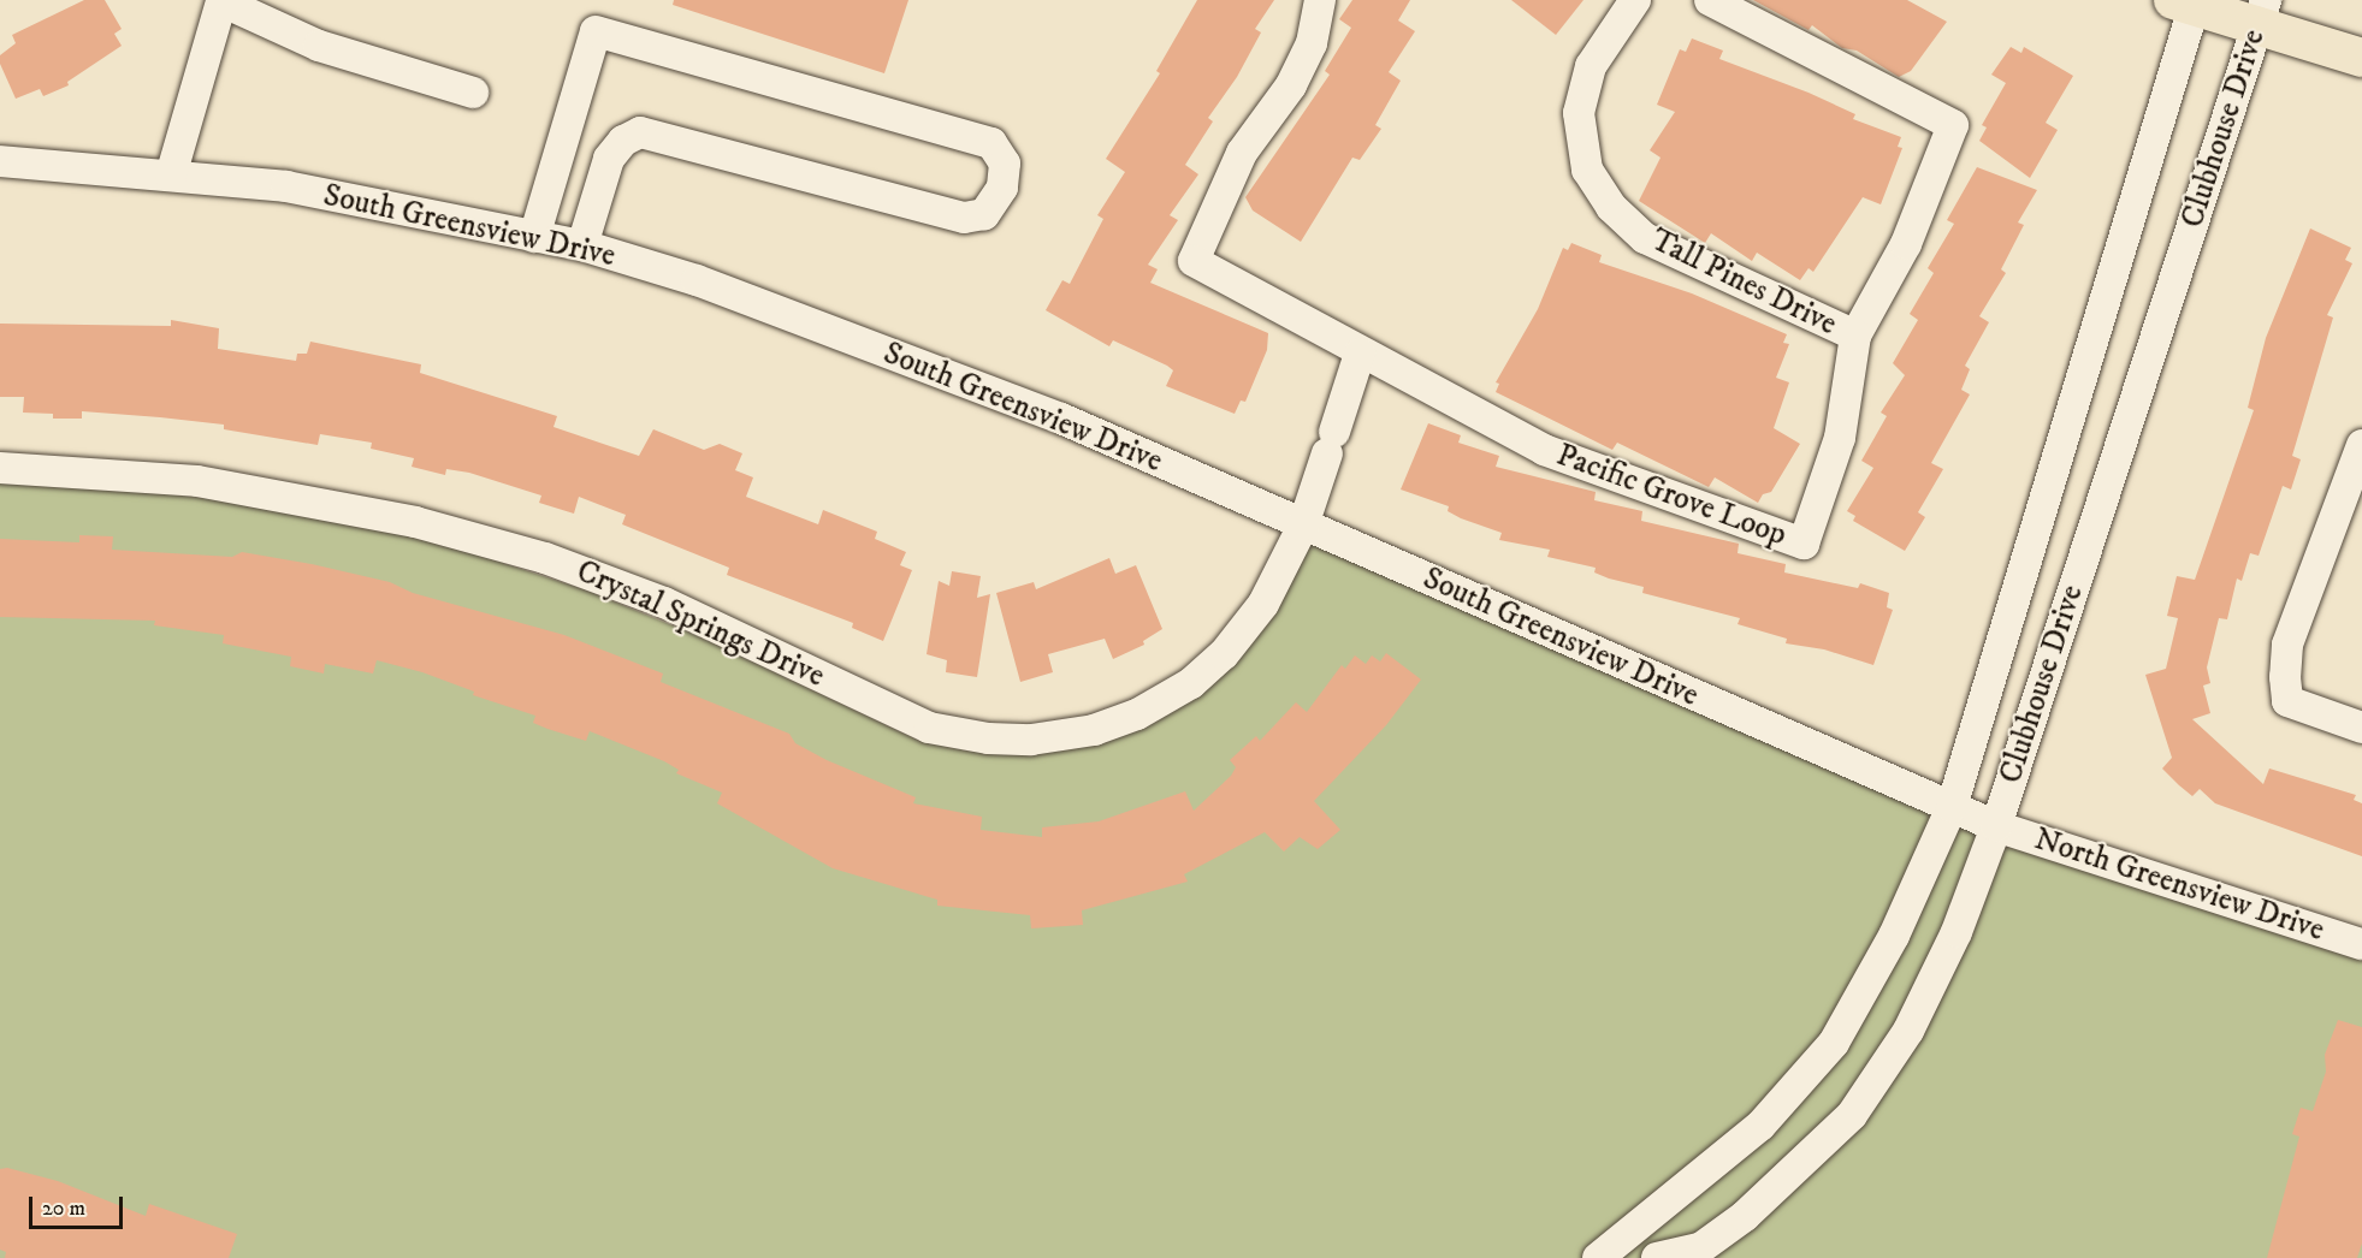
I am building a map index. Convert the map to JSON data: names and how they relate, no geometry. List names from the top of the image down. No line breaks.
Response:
{"streets":{"street":["Clubhouse Drive","South Greensview Drive","Tall Pines Drive","Pacific Grove Loop","Crystal Springs Drive","North Greensview Drive"]},"crossings":[["Clubhouse Drive","South Greensview Drive"],["Clubhouse Drive","North Greensview Drive"],["South Greensview Drive","Crystal Springs Drive"],["South Greensview Drive","North Greensview Drive"],["Tall Pines Drive","Pacific Grove Loop"]],"scale_bar":"20 m"}
